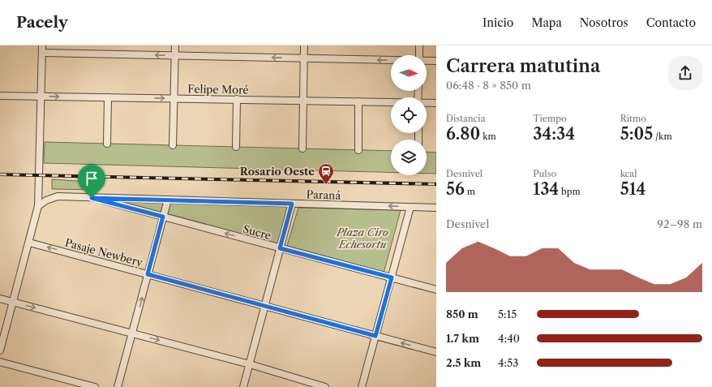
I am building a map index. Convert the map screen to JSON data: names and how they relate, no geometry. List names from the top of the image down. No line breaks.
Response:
{"streets":{"street":["Felipe Moré","Paraná","Sucre","Pasaje Newbery"]},"crossings":[["Paraná","Sucre"]],"one_way":["Pasaje Newbery"],"parks":["Plaza Ciro Echesortu"],"places":{"station":["Rosario Oeste"]},"north":"right","page":{"header":"Pacely","nav":["Inicio","Mapa","Nosotros","Contacto"],"heading":["Carrera matutina","06:48 · 8 × 850 m"],"stats":[["Distancia","6.80 km"],["Tiempo","34:34"],["Ritmo","5:05 /km"],["Desnivel","56 m"],["Pulso","134 bpm"],["kcal","514"]],"chart":["Desnivel","92–98 m"],"list":[{"name":"850 m","note":"5:15"},{"name":"1.7 km","note":"4:40"},{"name":"2.5 km","note":"4:53"}]}}
